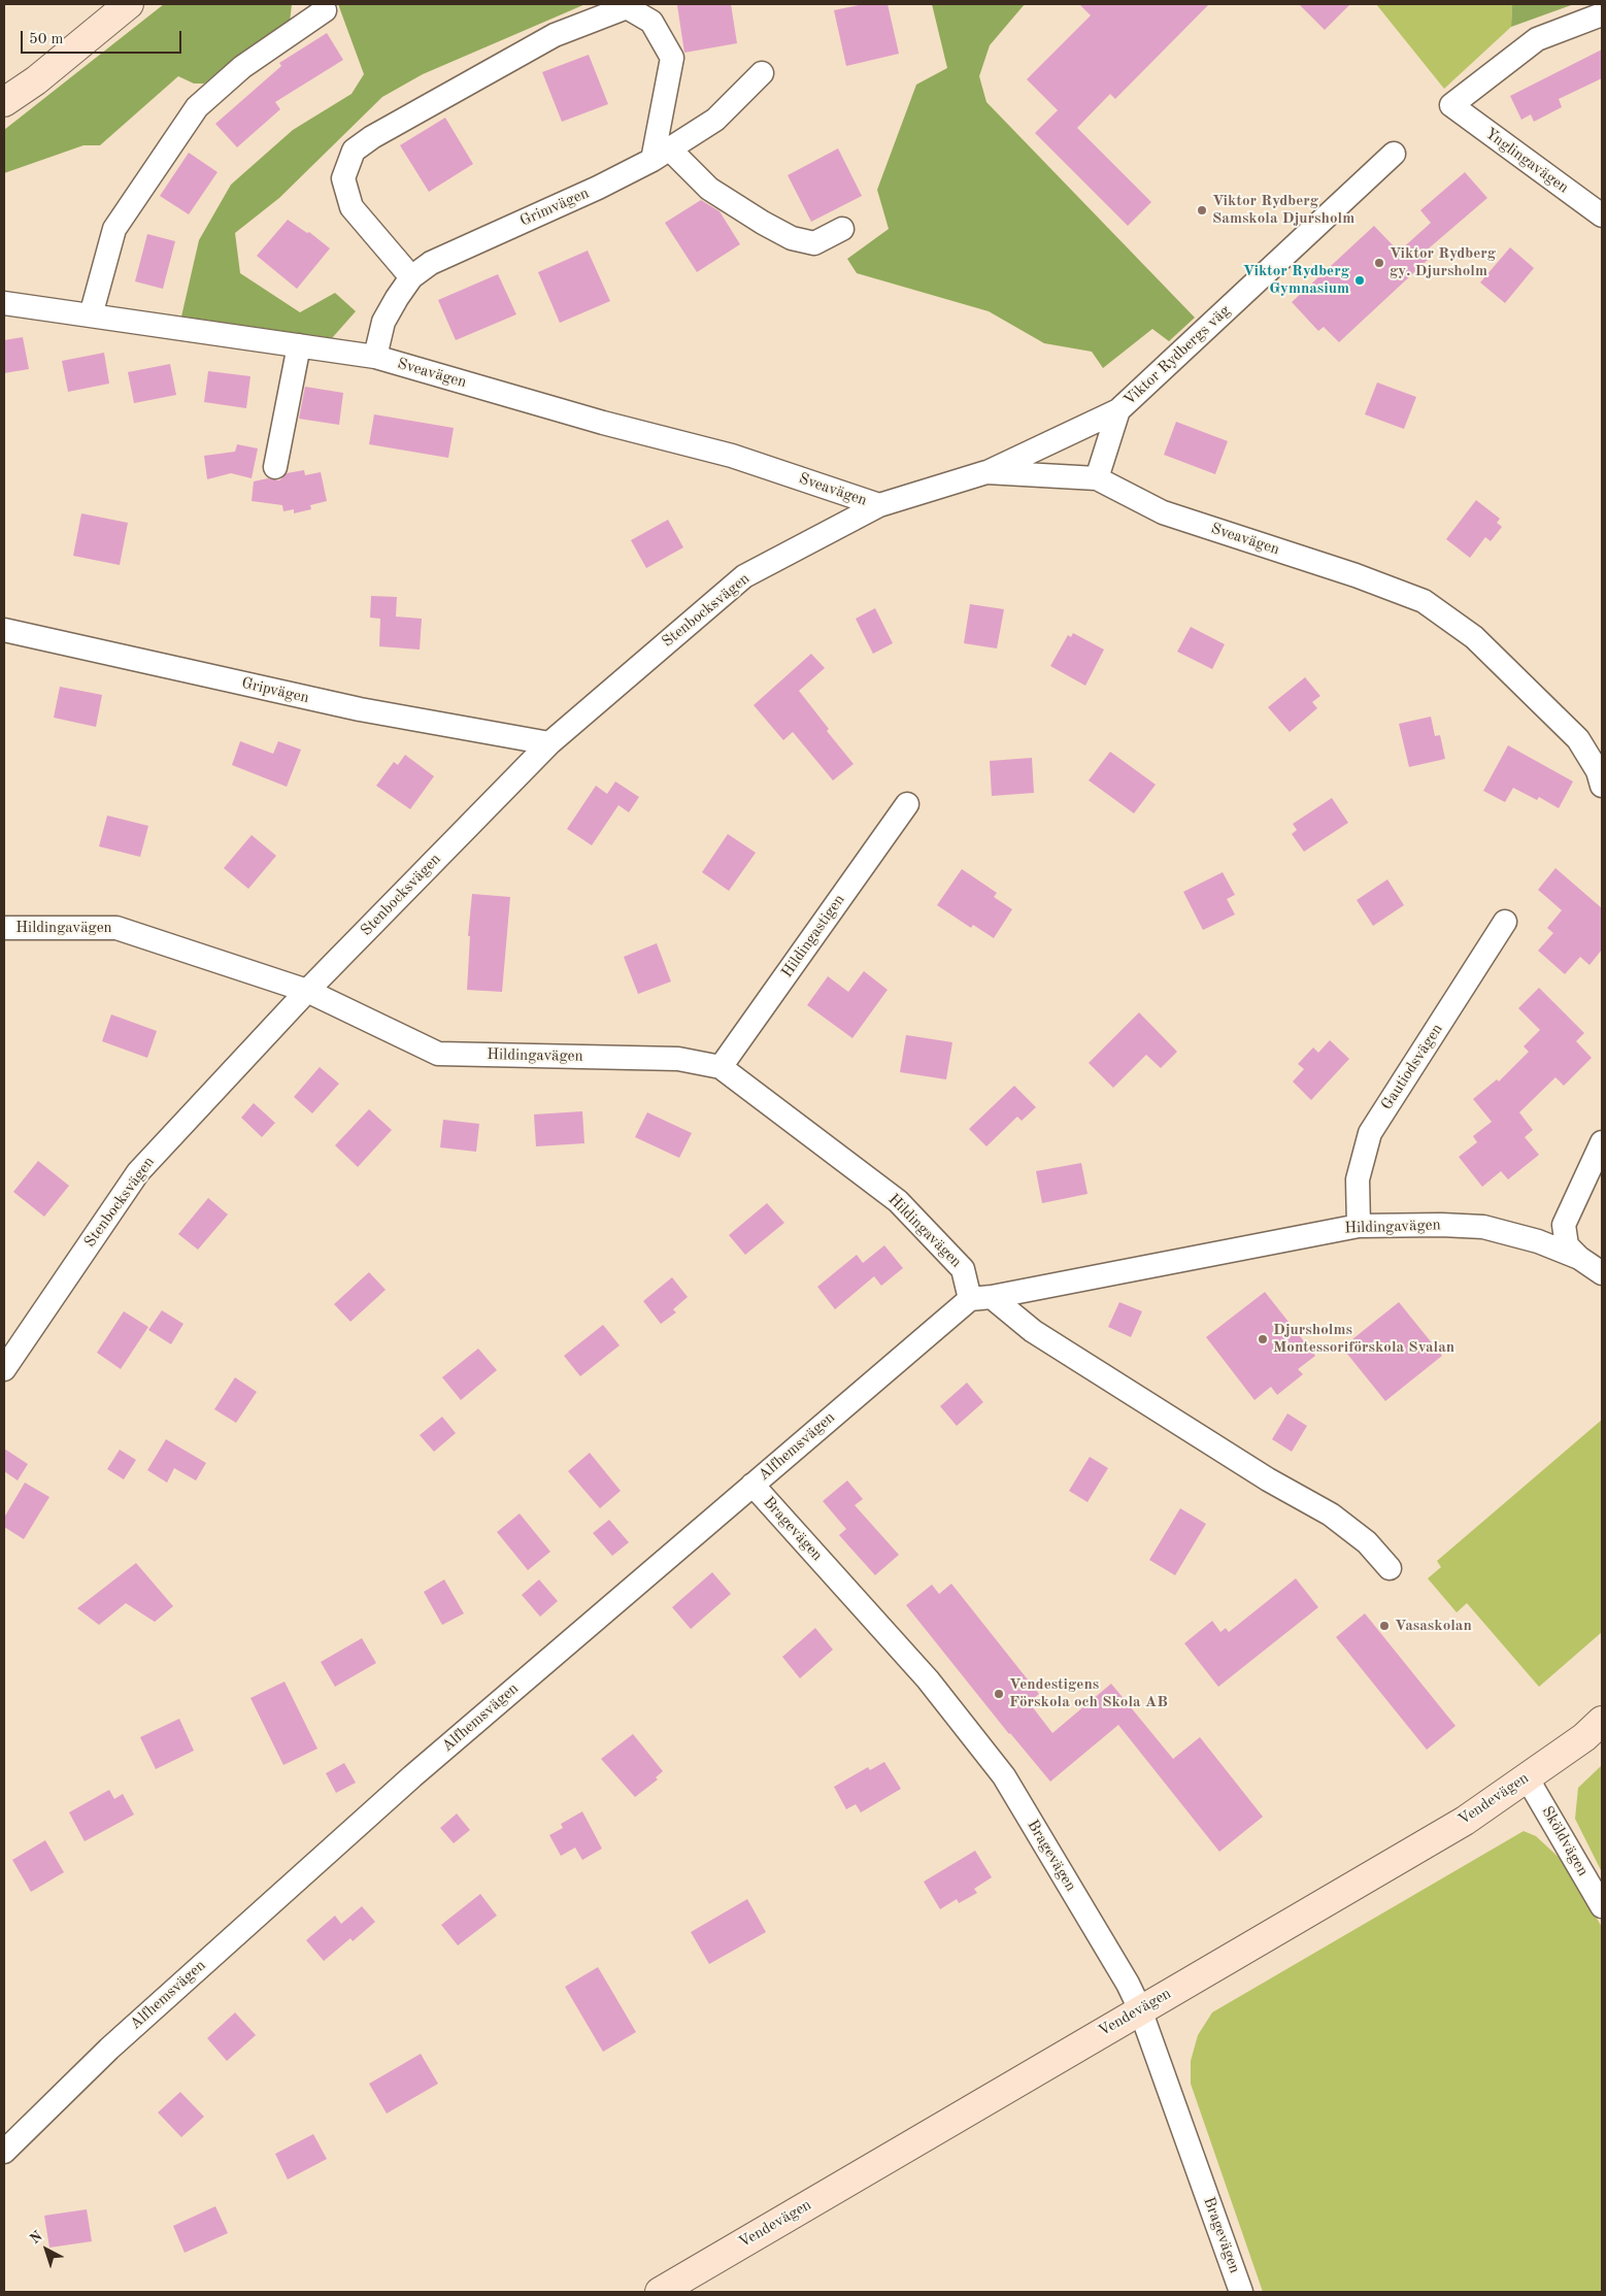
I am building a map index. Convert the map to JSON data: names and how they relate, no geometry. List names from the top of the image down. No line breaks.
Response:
{"streets":{"street":["Ynglingavägen","Grimvägen","Viktor Rydbergs väg","Sveavägen","Stenbocksvägen","Gripvägen","Hildingavägen","Hildingastigen","Gautiodsvägen","Alfhemsvägen","Bragevägen","Vendevägen","Sköldvägen"]},"crossings":[["Grimvägen","Sveavägen"],["Viktor Rydbergs väg","Sveavägen"],["Sveavägen","Stenbocksvägen"],["Stenbocksvägen","Gripvägen"],["Stenbocksvägen","Hildingavägen"],["Hildingavägen","Hildingastigen"],["Hildingavägen","Gautiodsvägen"],["Hildingavägen","Alfhemsvägen"],["Alfhemsvägen","Bragevägen"],["Bragevägen","Vendevägen"],["Vendevägen","Sköldvägen"]],"places":["Viktor Rydberg Samskola Djursholm","Viktor Rydberg gy. Djursholm","Viktor Rydberg Gymnasium","Djursholms Montessoriförskola Svalan","Vasaskolan","Vendestigens Förskola och Skola AB"],"scale_bar":"50 m","north":"top left"}
